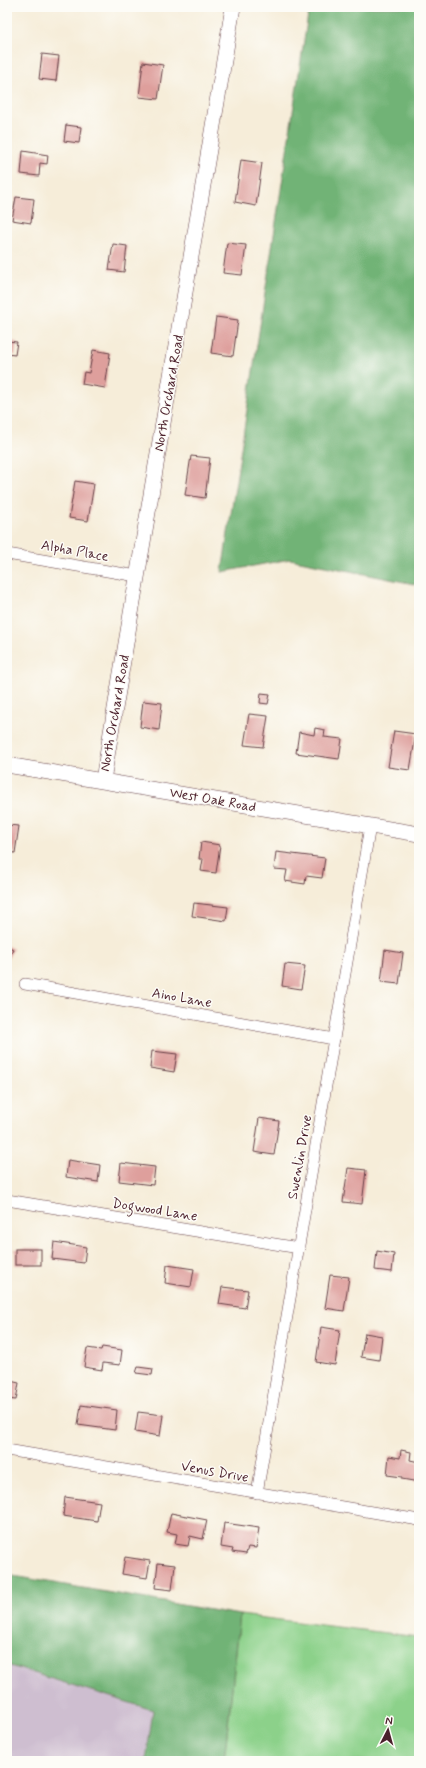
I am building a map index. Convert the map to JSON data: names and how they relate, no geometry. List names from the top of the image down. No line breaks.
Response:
{"streets":{"street":["North Orchard Road","Alpha Place","West Oak Road","Aino Lane","Swenlin Drive","Dogwood Lane","Venus Drive"]},"crossings":[["North Orchard Road","Alpha Place"],["North Orchard Road","West Oak Road"],["West Oak Road","Swenlin Drive"],["Aino Lane","Swenlin Drive"],["Swenlin Drive","Dogwood Lane"],["Swenlin Drive","Venus Drive"]],"north":"top"}
